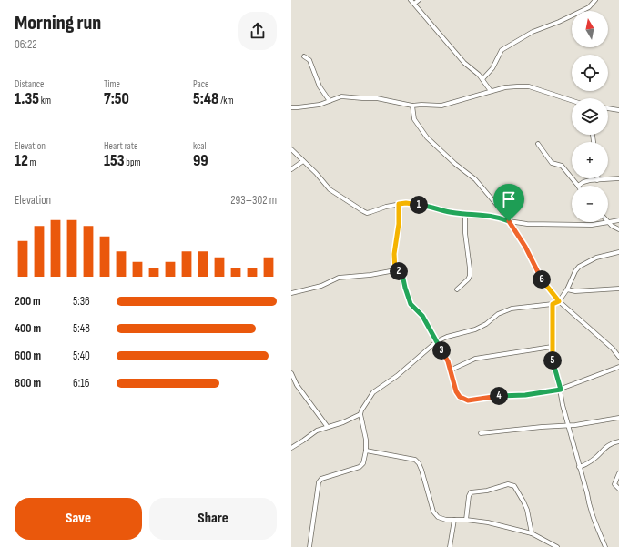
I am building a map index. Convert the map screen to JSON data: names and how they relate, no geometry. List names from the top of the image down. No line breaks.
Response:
{"north":"top","page":{"heading":["Morning run","06:22"],"map_buttons":["+","−"],"stats":[["Distance","1.35 km"],["Time","7:50"],["Pace","5:48 /km"],["Elevation","12 m"],["Heart rate","153 bpm"],["kcal","99"]],"chart":["Elevation","293–302 m"],"pins":["1","2","6","3","5","4"],"list":[{"name":"200 m","note":"5:36"},{"name":"400 m","note":"5:48"},{"name":"600 m","note":"5:40"},{"name":"800 m","note":"6:16"}],"buttons":["Save","Share"]}}
